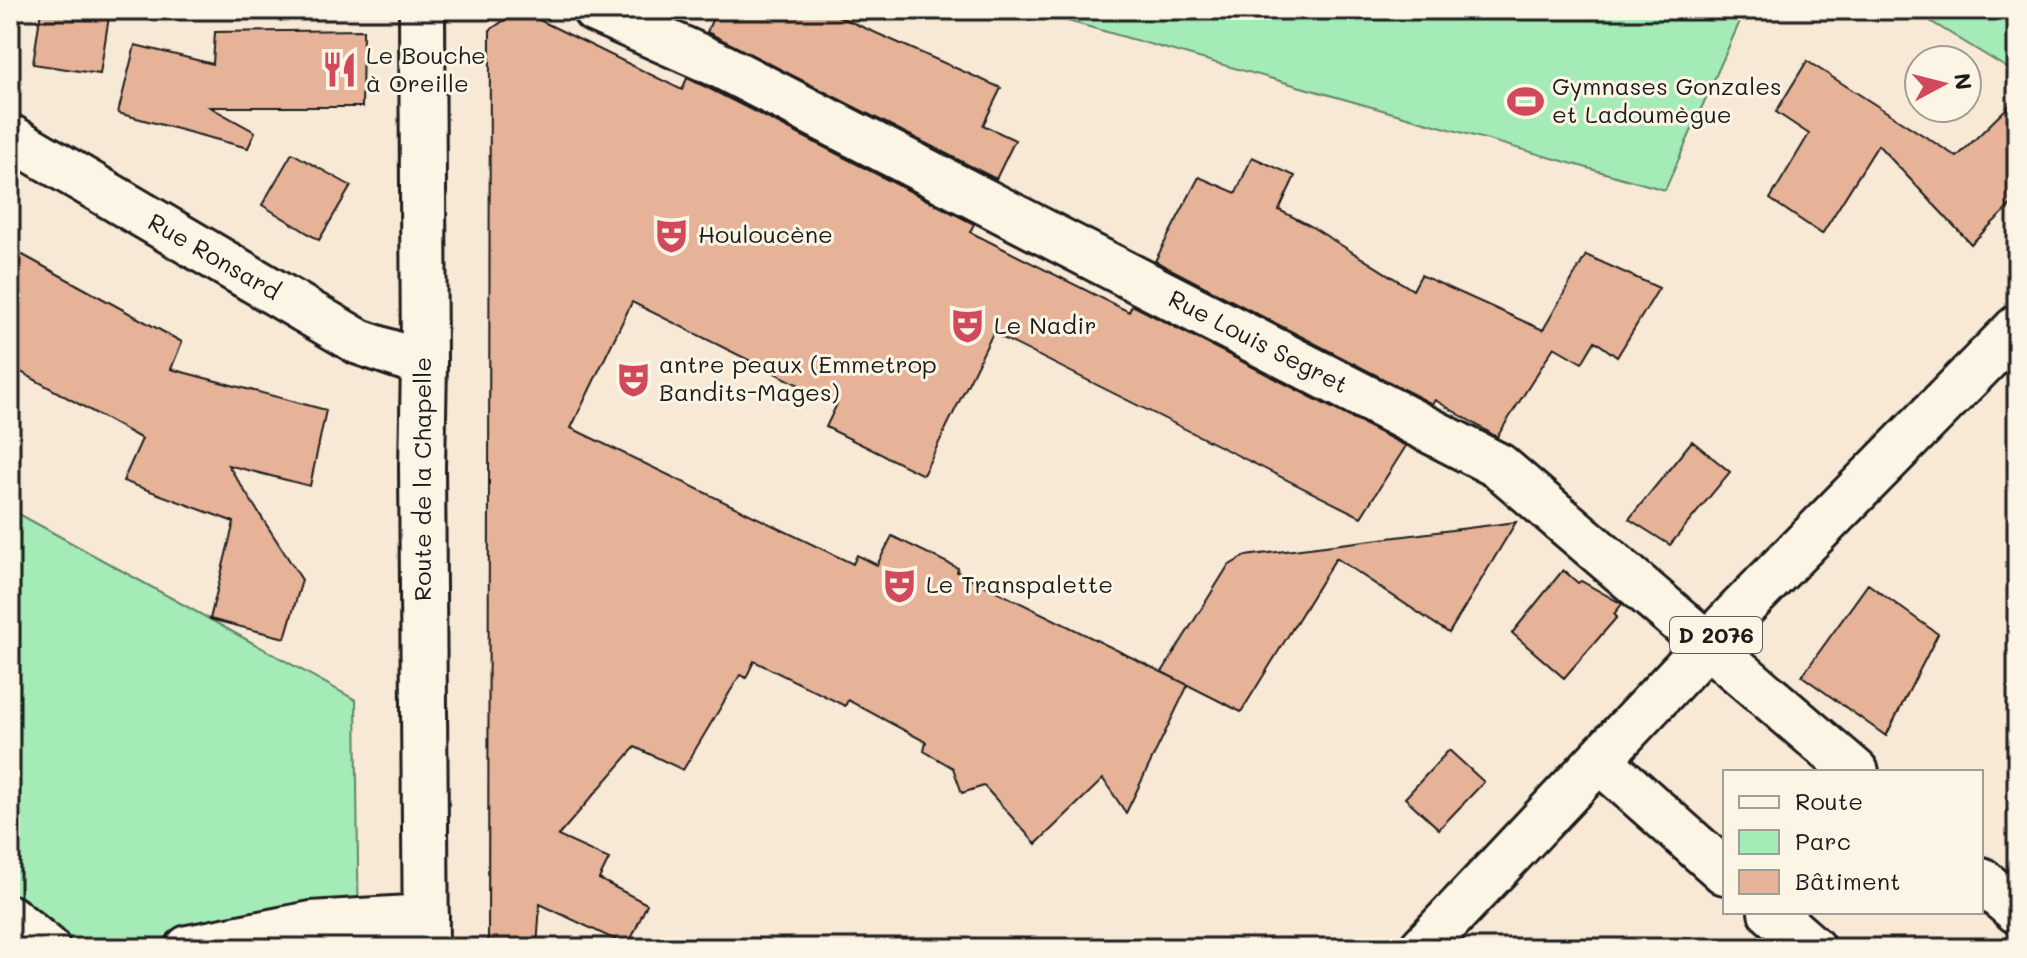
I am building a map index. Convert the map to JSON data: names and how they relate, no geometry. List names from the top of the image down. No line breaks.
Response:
{"streets":{"street":["Rue Ronsard","Rue Louis Segret","Route de la Chapelle","D 2076"]},"crossings":[["Rue Ronsard","Route de la Chapelle"],["Rue Louis Segret","D 2076"]],"places":{"restaurant":["Le Bouche à Oreille"],"sports":["Gymnases Gonzales et Ladoumègue"],"theatre":["Houloucène","Le Nadir","antre peaux (Emmetrop Bandits-Mages)","Le Transpalette"]},"legend":["Route","Parc","Bâtiment"],"north":"right"}
